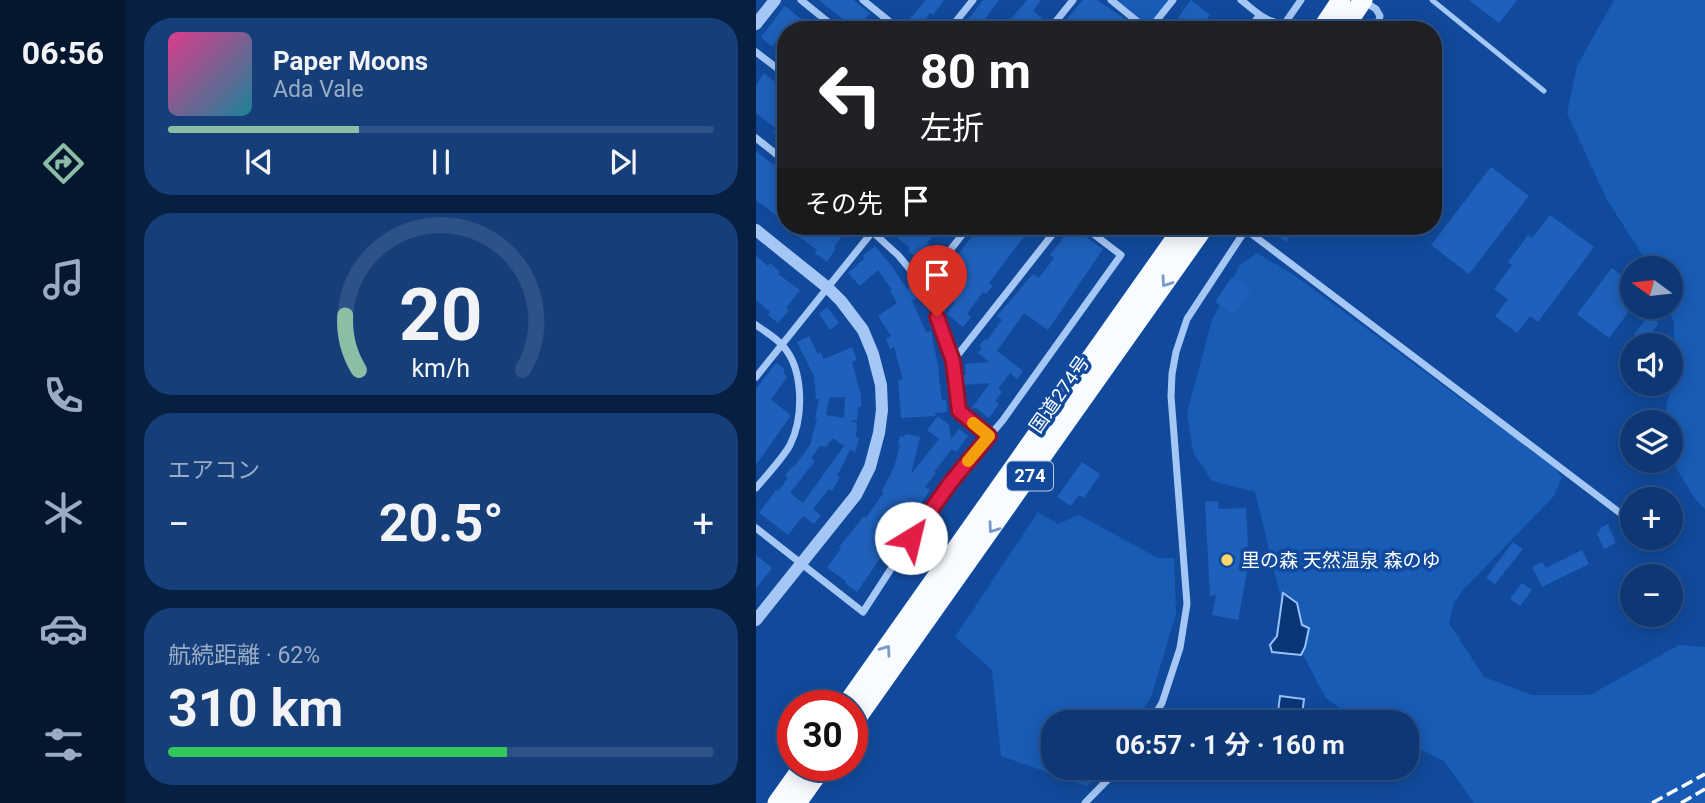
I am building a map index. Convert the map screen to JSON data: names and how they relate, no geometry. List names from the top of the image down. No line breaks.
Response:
{"streets":{"highway":["国道274号","274"]},"places":["里の森 天然温泉 森のゆ"],"north":"left","page":{"tabs":"06:56","turn":["80 m","左折"],"song":["Paper Moons","Ada Vale"],"then":"その先","map_buttons":["+","−"],"tile":["エアコン",["航続距離 · 62%","310 km"]],"heat":["−","20.5°","+"],"limit":"30","trip":"06:57 · 1 分 · 160 m","gauge":["20","km/h"]}}
